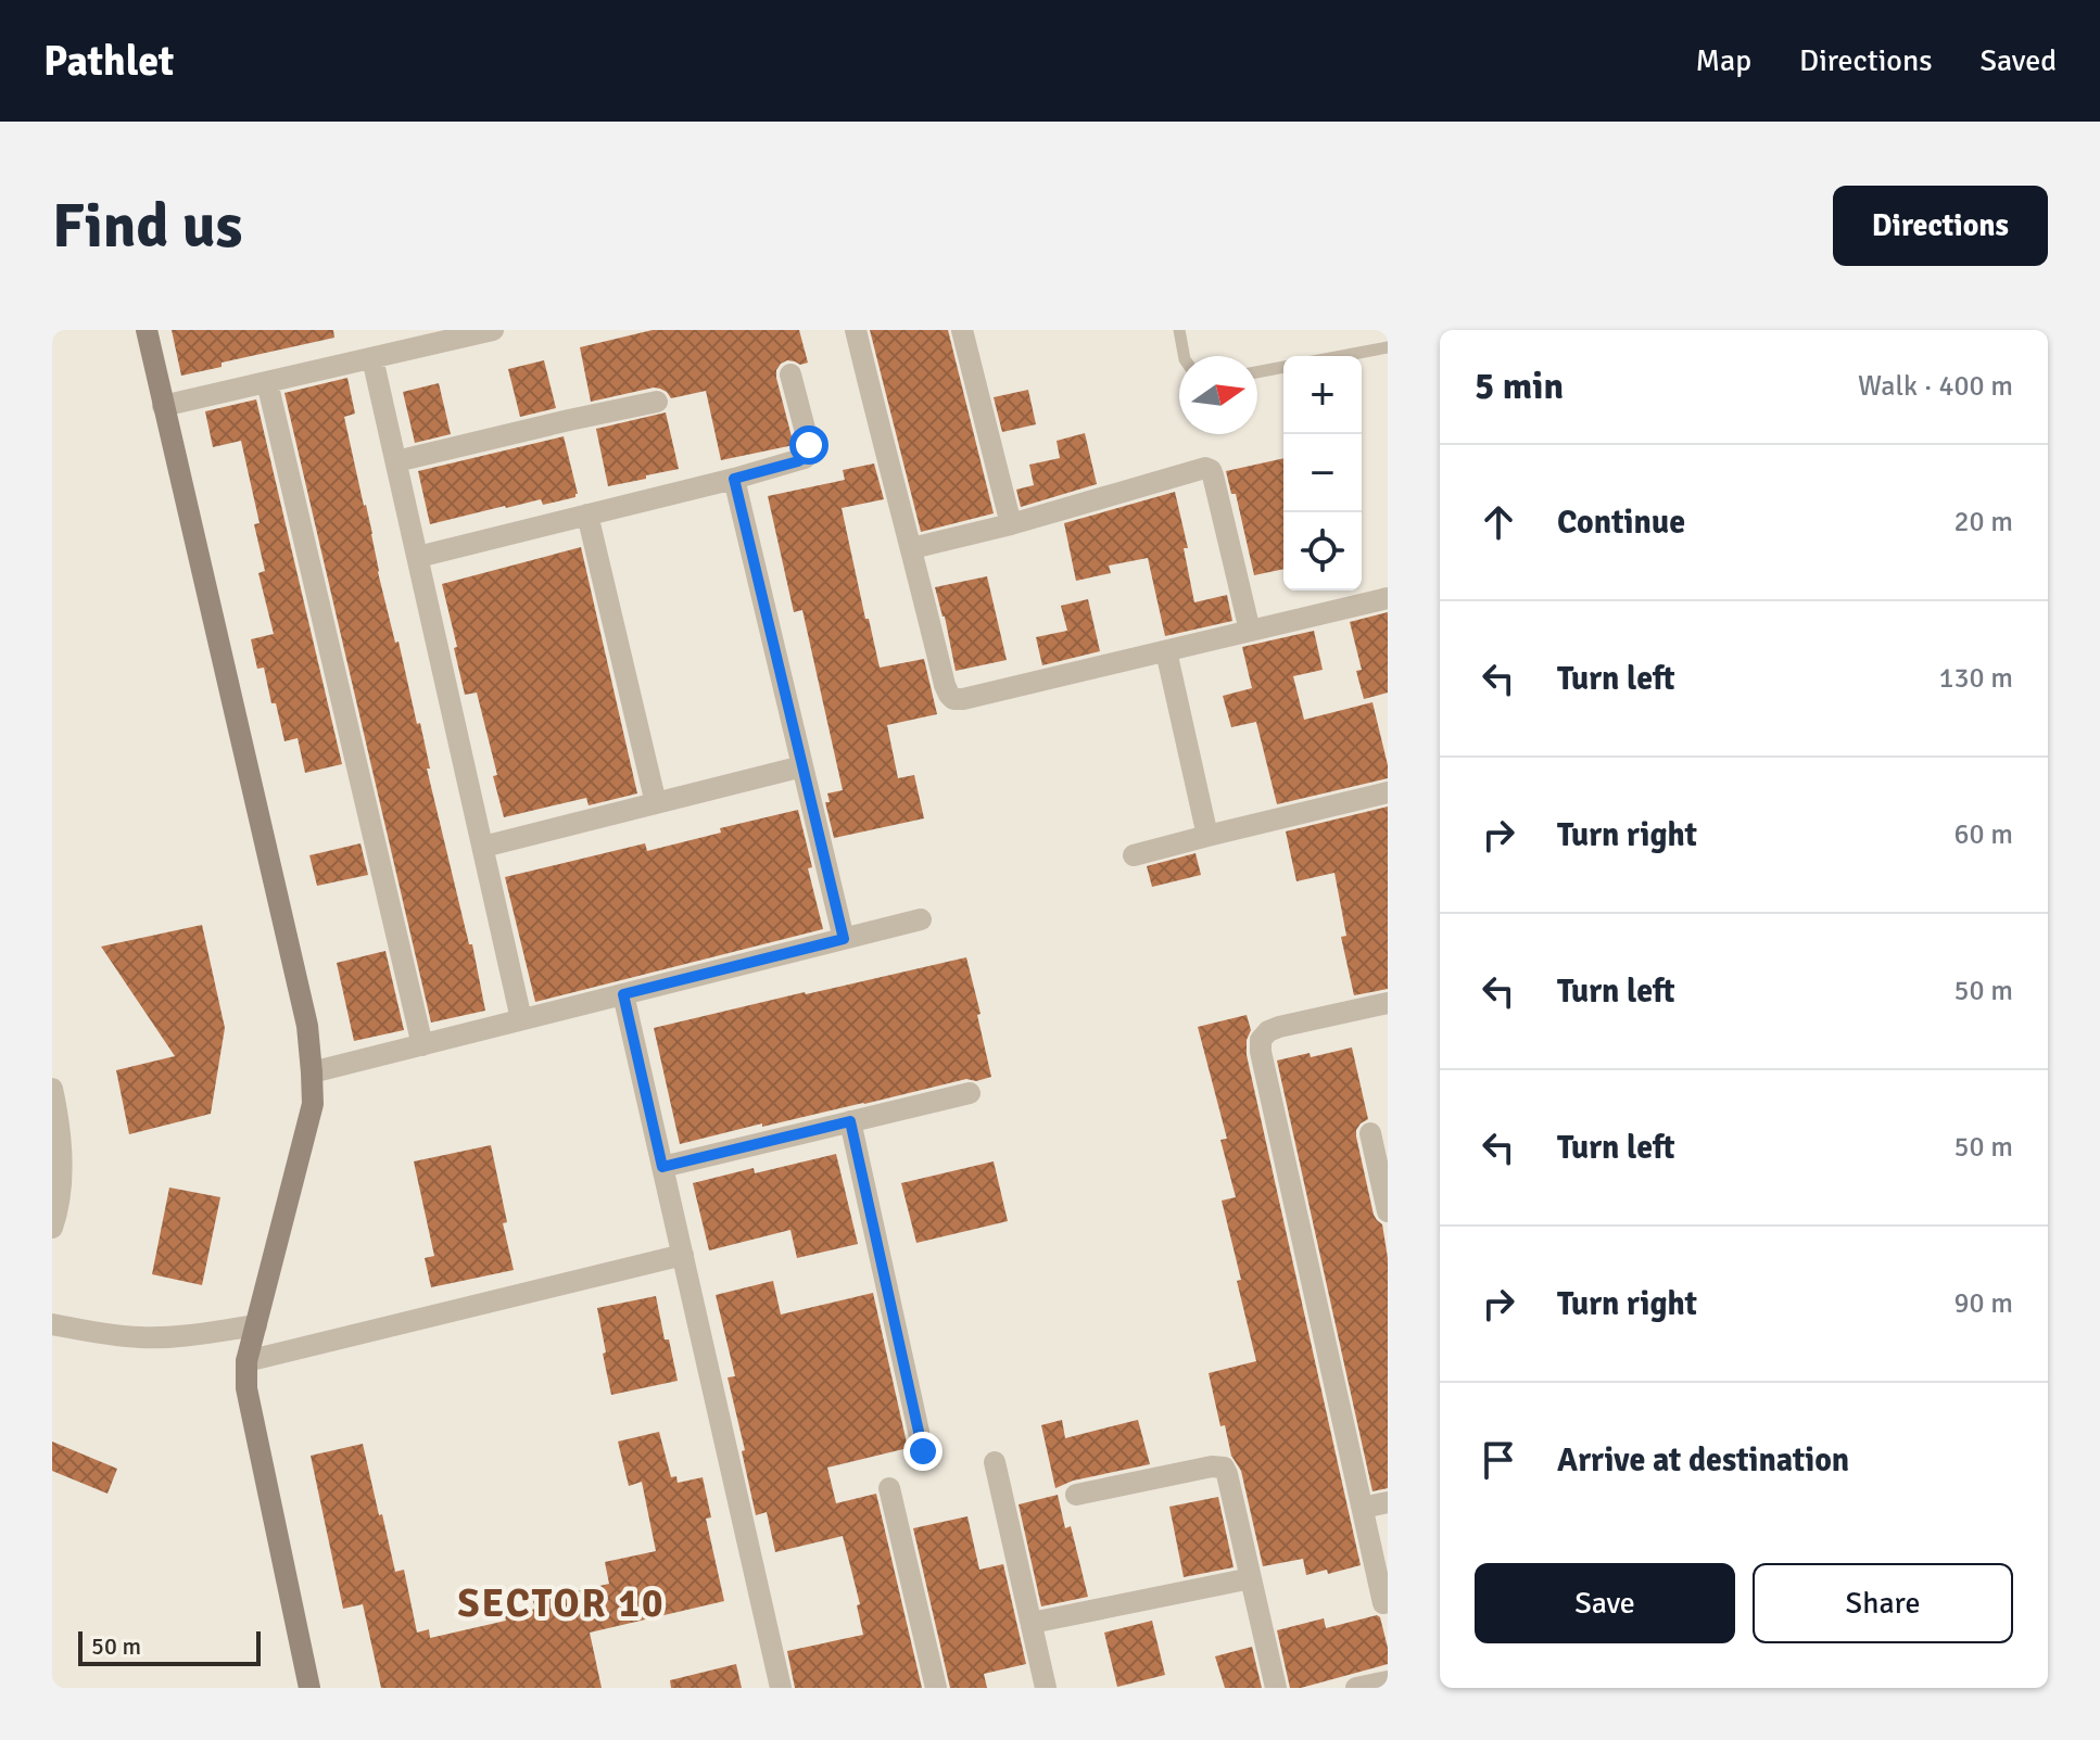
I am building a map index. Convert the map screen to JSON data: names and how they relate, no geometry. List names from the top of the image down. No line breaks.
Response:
{"districts":["SECTOR 10"],"scale_bar":"50 m","north":"right","page":{"header":"Pathlet","nav":["Map","Directions","Saved"],"buttons":["Directions",["Save","Share"]],"title":"Find us","heading":["5 min","Walk · 400 m"],"map_buttons":["+","−"],"list":[["Continue","20 m"],["Turn left","130 m"],["Turn right","60 m"],["Turn left","50 m"],["Turn left","50 m"],["Turn right","90 m"],"Arrive at destination"],"scale":"50 m"}}
